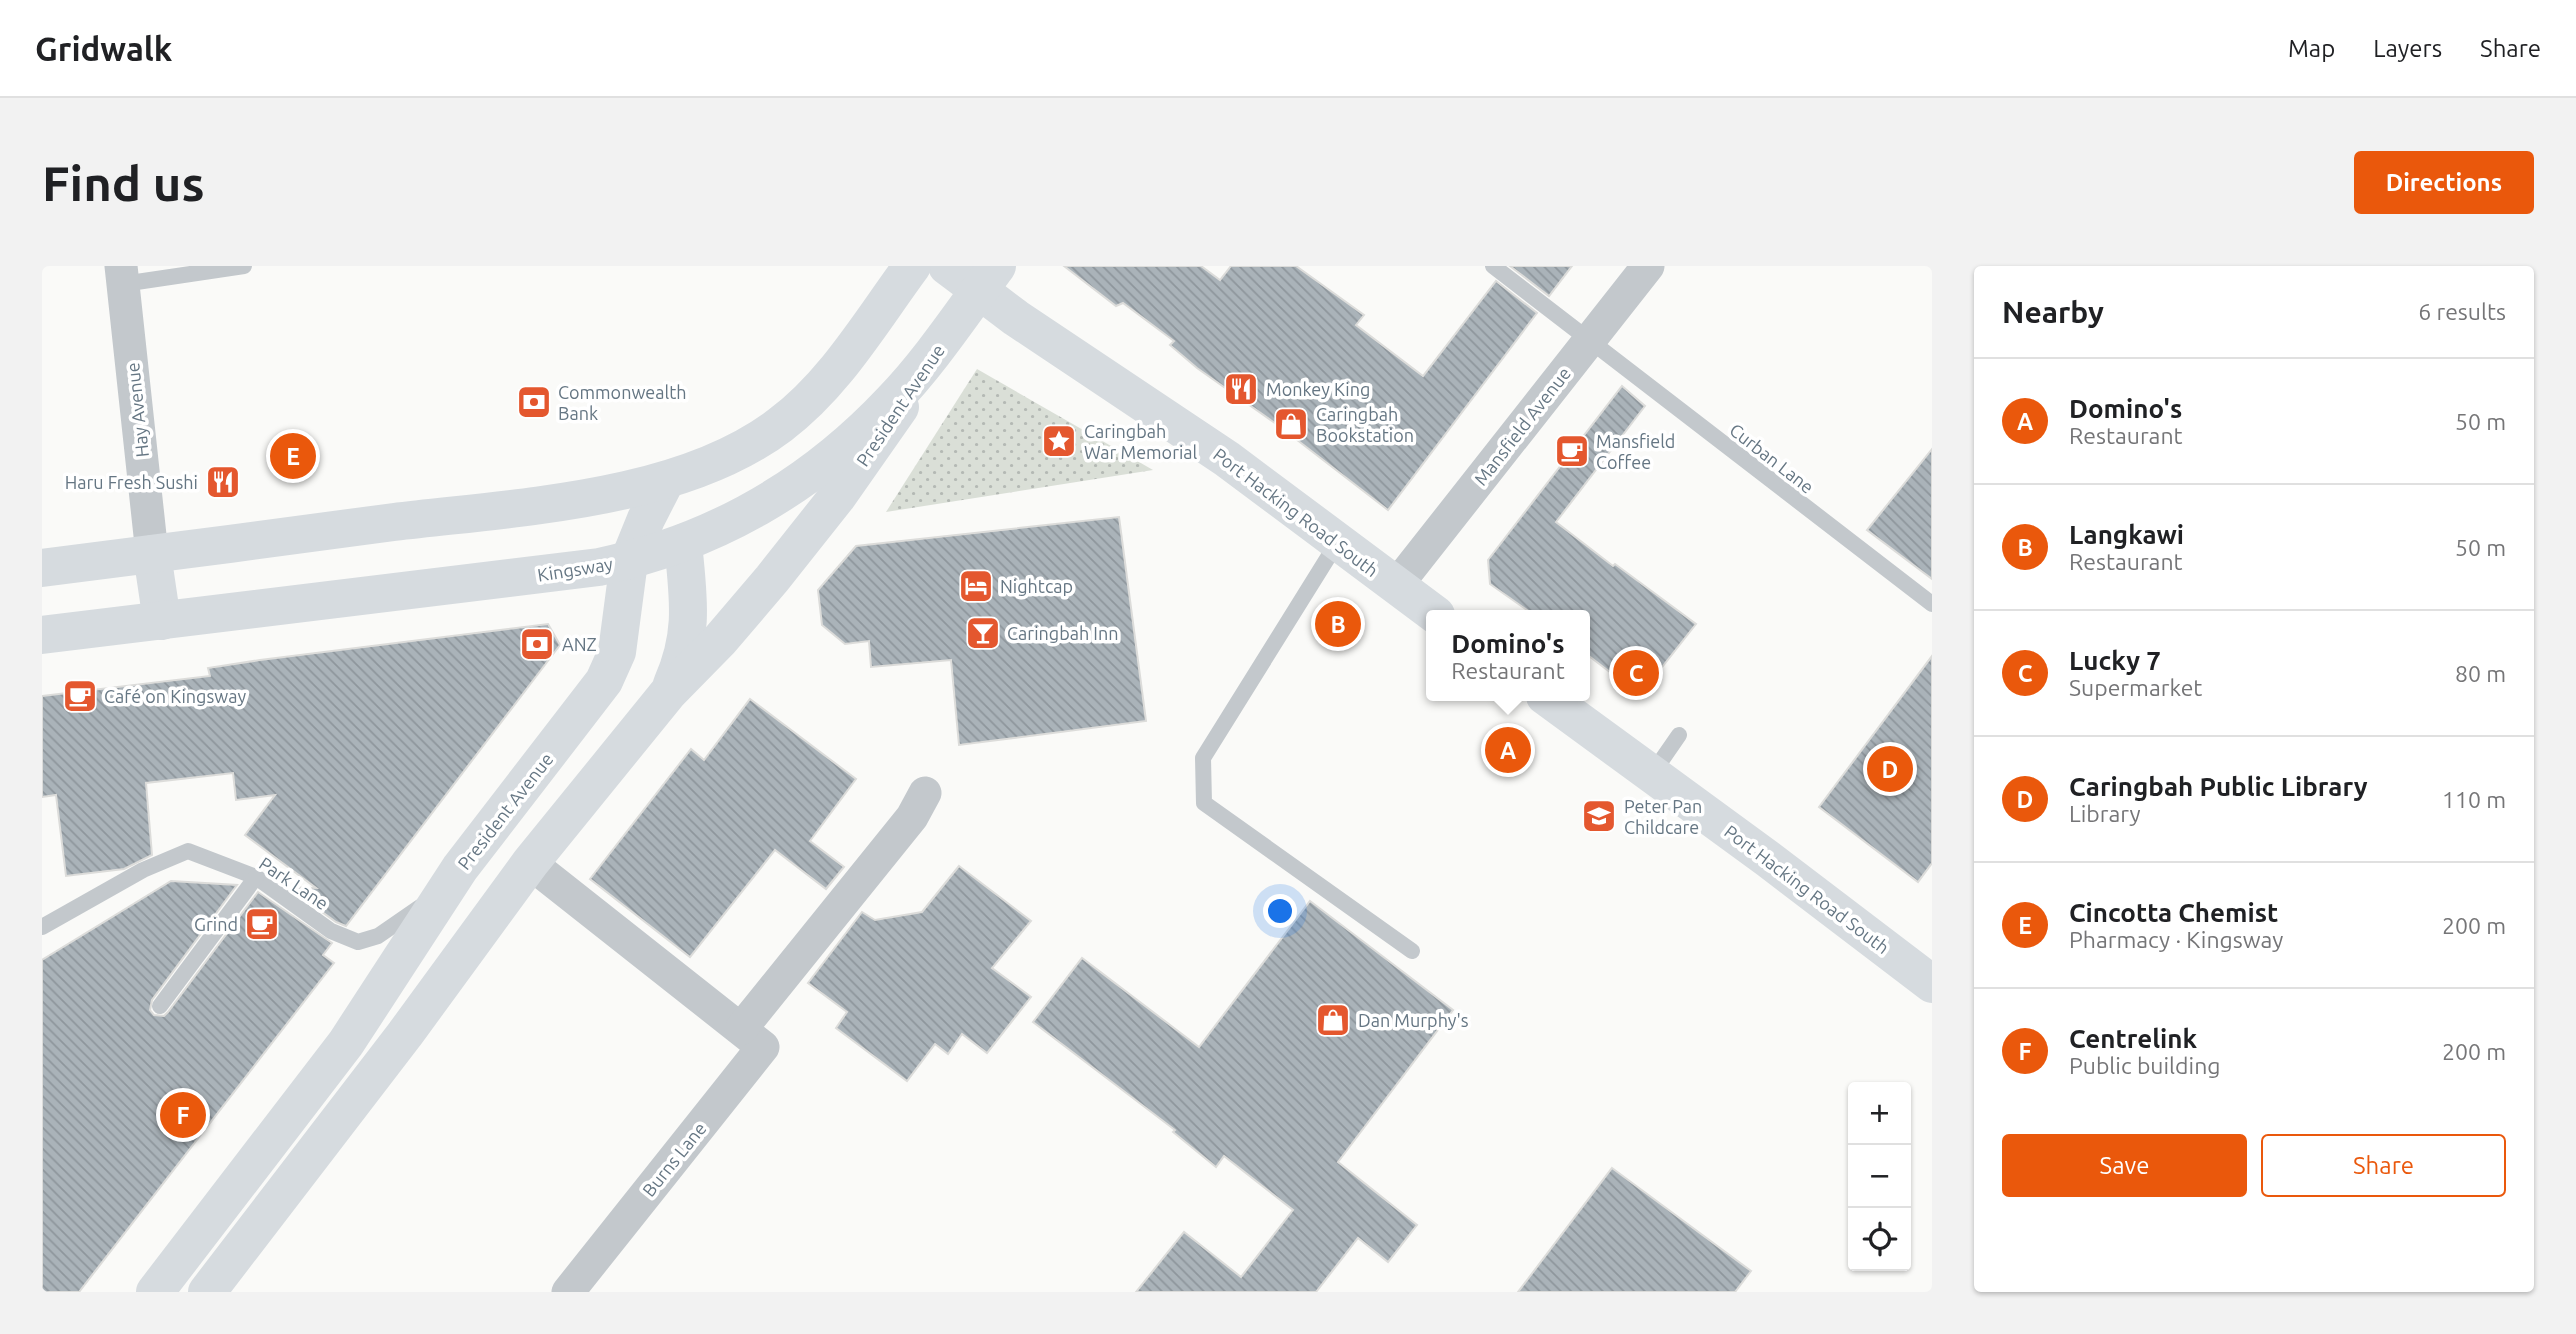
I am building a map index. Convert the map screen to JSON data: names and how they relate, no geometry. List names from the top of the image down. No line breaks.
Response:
{"streets":{"main road":["President Avenue","Port Hacking Road South","Kingsway"],"street":["Hay Avenue","Mansfield Avenue","Burns Lane"],"lane":["Curban Lane","Park Lane"]},"crossings":[["President Avenue","Port Hacking Road South"],["President Avenue","Kingsway"],["President Avenue","Park Lane"],["President Avenue","Burns Lane"],["Mansfield Avenue","Curban Lane"],["Mansfield Avenue","Port Hacking Road South"],["Port Hacking Road South","Kingsway"]],"places":{"restaurant":["Monkey King","Haru Fresh Sushi"],"bank":["Commonwealth Bank","ANZ"],"shop":["Caringbah Bookstation","Dan Murphy's"],"place":["Caringbah War Memorial"],"cafe":["Mansfield Coffee","Café on Kingsway","Grind"],"hotel":["Nightcap"],"bar":["Caringbah Inn"],"school or university":["Peter Pan Childcare"]},"page":{"header":"Gridwalk","nav":["Map","Layers","Share"],"buttons":["Directions",["Save","Share"]],"title":"Find us","heading":["Nearby","6 results"],"list":[{"mark":"A","name":"Domino's","note":"Restaurant","value":"50 m"},{"mark":"B","name":"Langkawi","note":"Restaurant","value":"50 m"},{"mark":"C","name":"Lucky 7","note":"Supermarket","value":"80 m"},{"mark":"D","name":"Caringbah Public Library","note":"Library","value":"110 m"},{"mark":"E","name":"Cincotta Chemist","note":"Pharmacy · Kingsway","value":"200 m"},{"mark":"F","name":"Centrelink","note":"Public building","value":"200 m"}],"pins":["E","B","C","A","D","F"],"popup":["Domino's","Restaurant"],"map_buttons":["+","−"]}}
